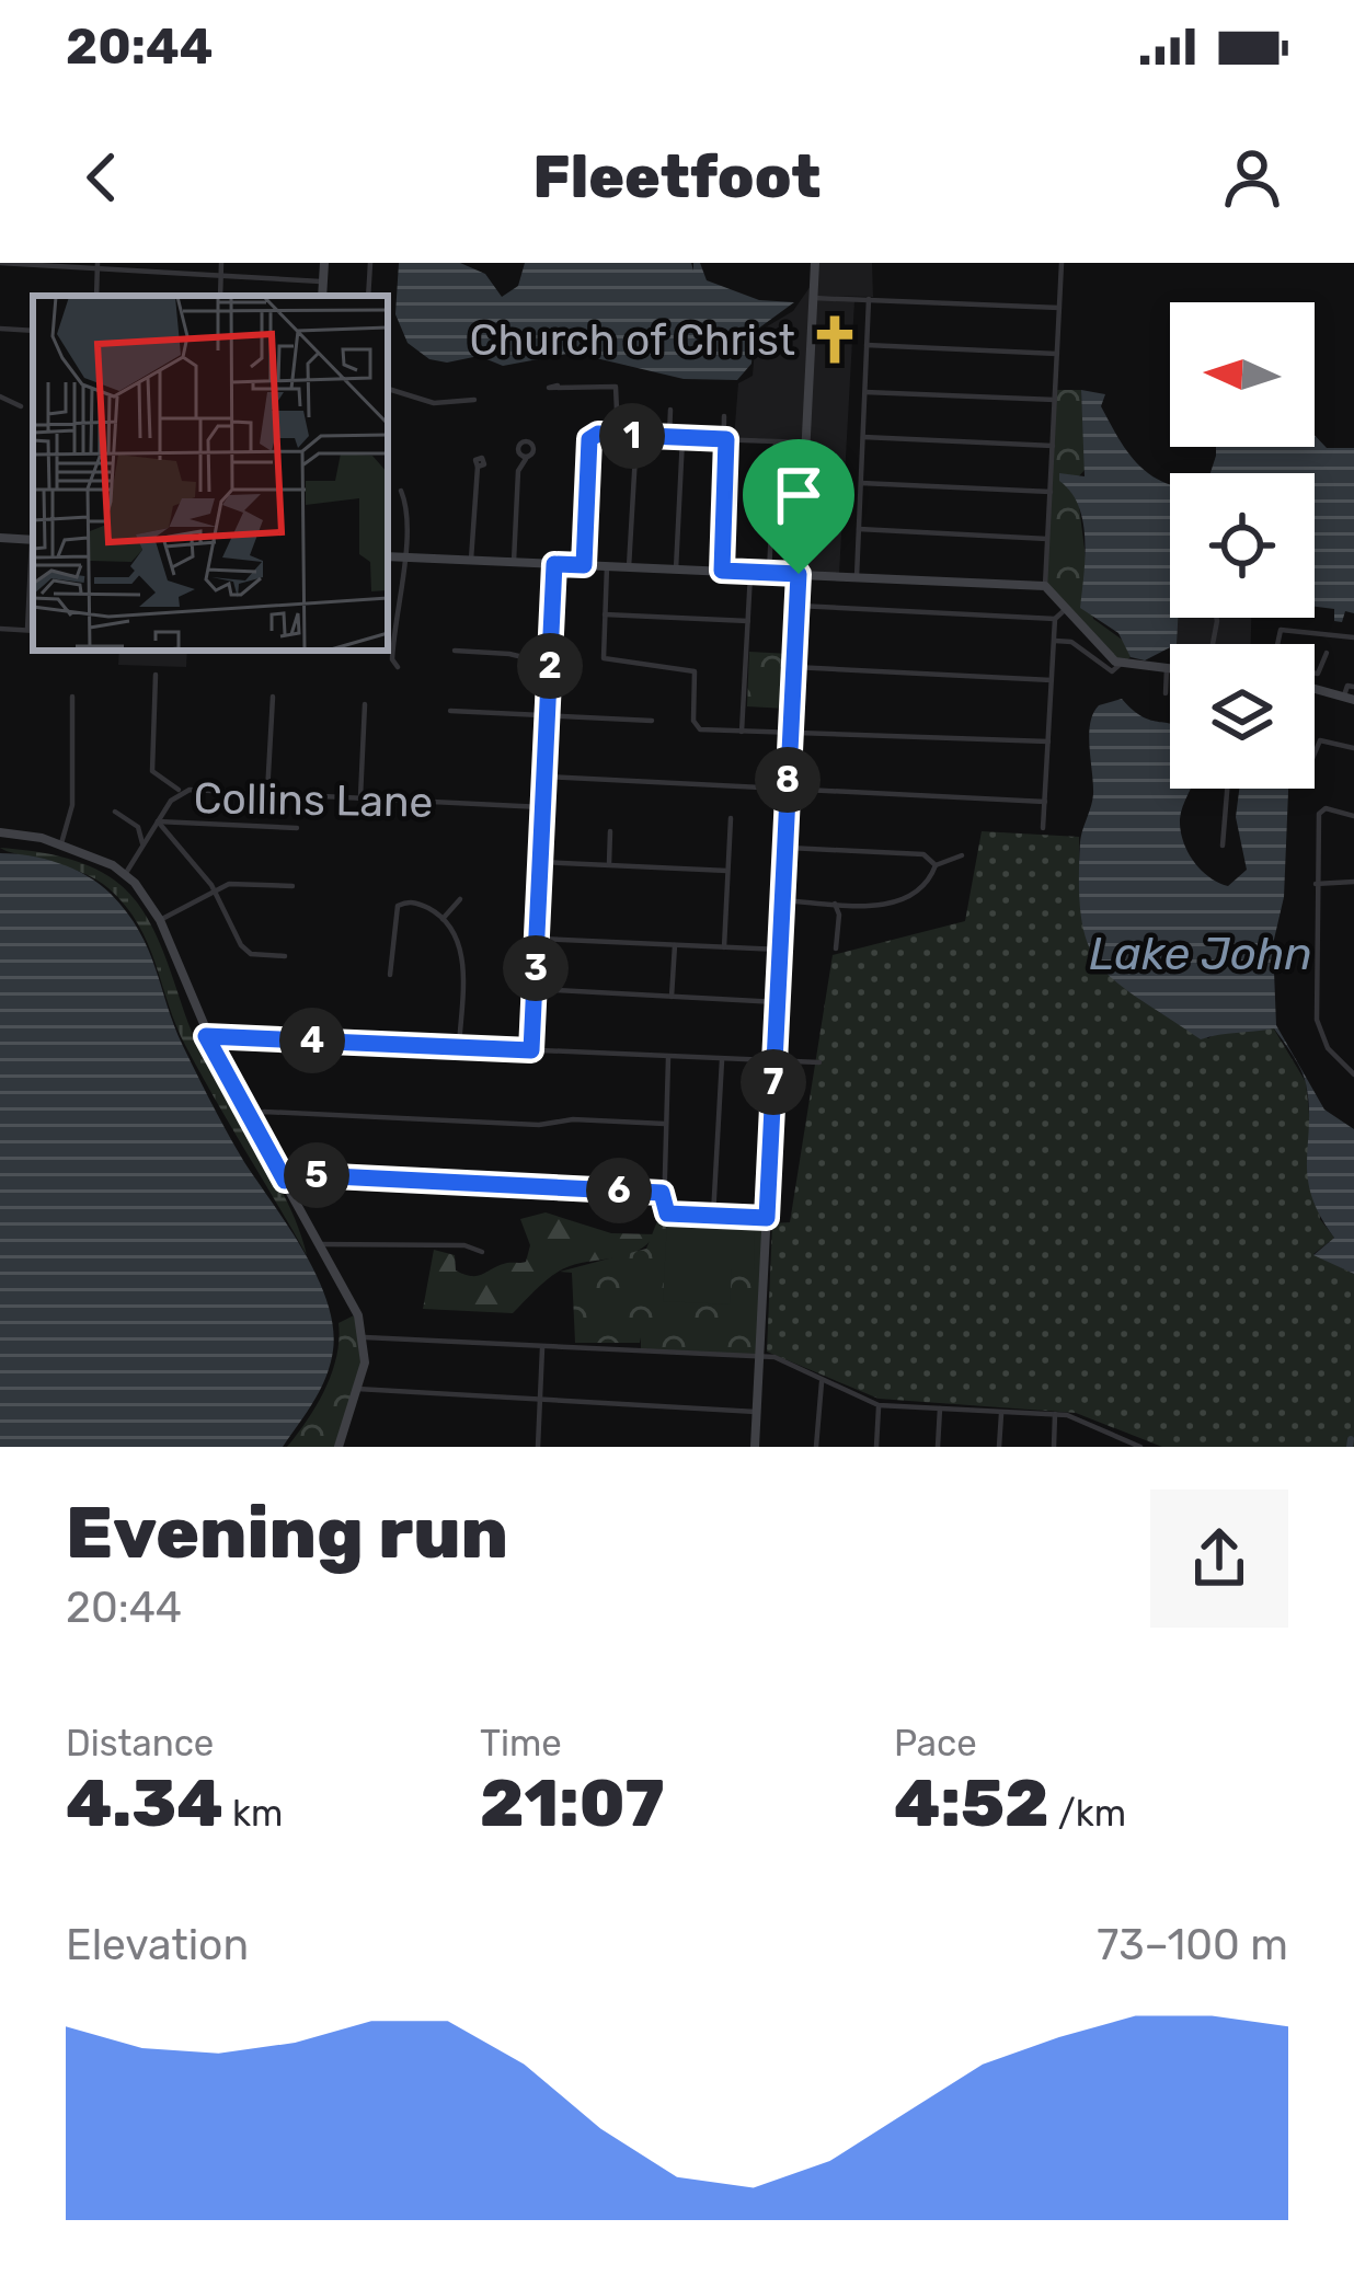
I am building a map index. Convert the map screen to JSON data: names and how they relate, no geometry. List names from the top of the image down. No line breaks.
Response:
{"streets":{"street":["Collins Lane"]},"water":["Lake John"],"places":{"church":["Church of Christ"]},"north":"left","page":{"status":"20:44","header":"Fleetfoot","pins":["1","2","8","3","4","7","5","6"],"heading":["Evening run","20:44"],"stats":[["Distance","4.34 km"],["Time","21:07"],["Pace","4:52 /km"]],"chart":["Elevation","73–100 m"]}}
